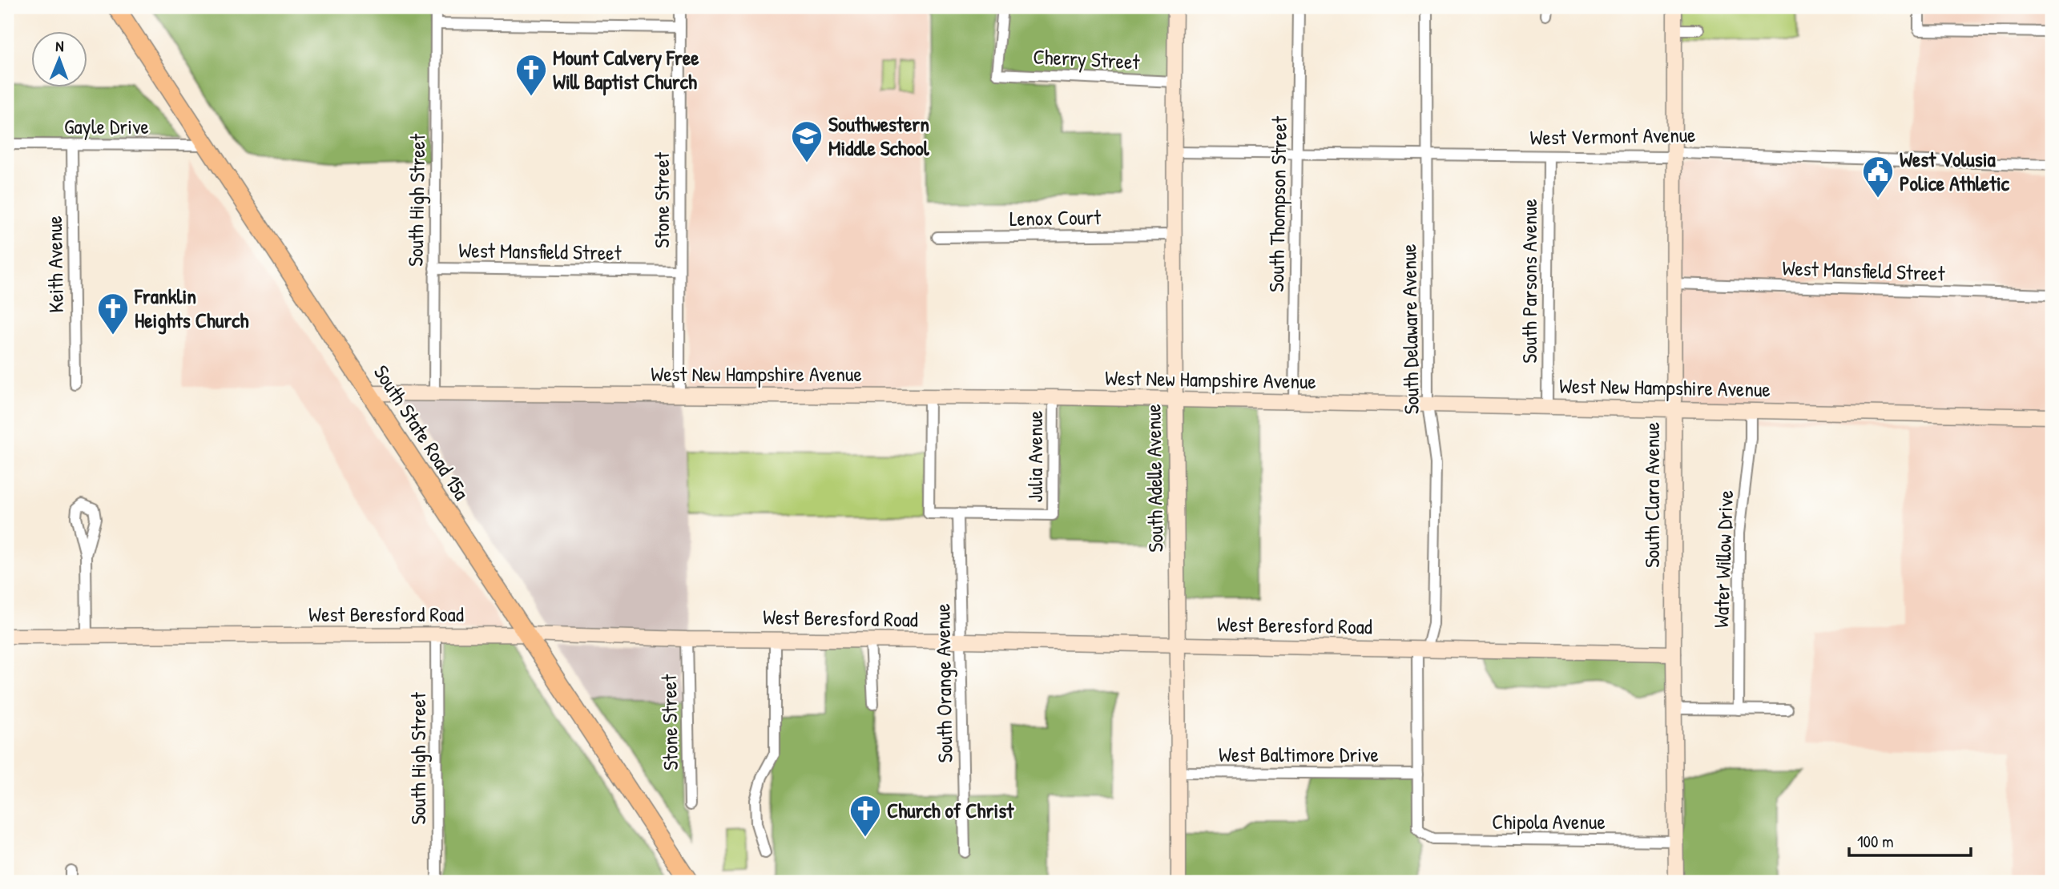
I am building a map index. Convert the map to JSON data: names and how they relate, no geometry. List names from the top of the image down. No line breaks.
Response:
{"streets":{"highway":["South State Road 15a"],"street":["Cherry Street","Gayle Drive","West Vermont Avenue","South High Street","Stone Street","South Thompson Street","Lenox Court","West Mansfield Street","Keith Avenue","South Parsons Avenue","South Delaware Avenue","West New Hampshire Avenue","Julia Avenue","South Adelle Avenue","South Clara Avenue","Water Willow Drive","West Beresford Road","South Orange Avenue","West Baltimore Drive","Chipola Avenue"]},"crossings":[["Cherry Street","South Adelle Avenue"],["Gayle Drive","Keith Avenue"],["Gayle Drive","South State Road 15a"],["West Vermont Avenue","South Thompson Street"],["West Vermont Avenue","South Parsons Avenue"],["West Vermont Avenue","South Delaware Avenue"],["West Vermont Avenue","South Adelle Avenue"],["West Vermont Avenue","South Clara Avenue"],["South High Street","West Mansfield Street"],["South High Street","West New Hampshire Avenue"],["South High Street","West Beresford Road"],["Stone Street","West Mansfield Street"],["Stone Street","West New Hampshire Avenue"],["Stone Street","West Beresford Road"],["South Thompson Street","West New Hampshire Avenue"],["Lenox Court","South Adelle Avenue"],["West Mansfield Street","South Clara Avenue"],["South Parsons Avenue","West New Hampshire Avenue"],["South Delaware Avenue","West New Hampshire Avenue"],["South Delaware Avenue","West Beresford Road"],["South Delaware Avenue","West Baltimore Drive"],["South Delaware Avenue","Chipola Avenue"],["West New Hampshire Avenue","South State Road 15a"],["West New Hampshire Avenue","Julia Avenue"],["West New Hampshire Avenue","South Adelle Avenue"],["West New Hampshire Avenue","South Clara Avenue"],["West New Hampshire Avenue","Water Willow Drive"],["South State Road 15a","West Beresford Road"],["Julia Avenue","South Orange Avenue"],["South Adelle Avenue","West Beresford Road"],["South Adelle Avenue","West Baltimore Drive"],["South Clara Avenue","West Beresford Road"],["South Clara Avenue","Chipola Avenue"],["West Beresford Road","South Orange Avenue"]],"places":{"church":["Mount Calvery Free Will Baptist Church","Franklin Heights Church","Church of Christ"],"school or university":["Southwestern Middle School"],"public building":["West Volusia Police Athletic"]},"scale_bar":"100 m","north":"top"}
